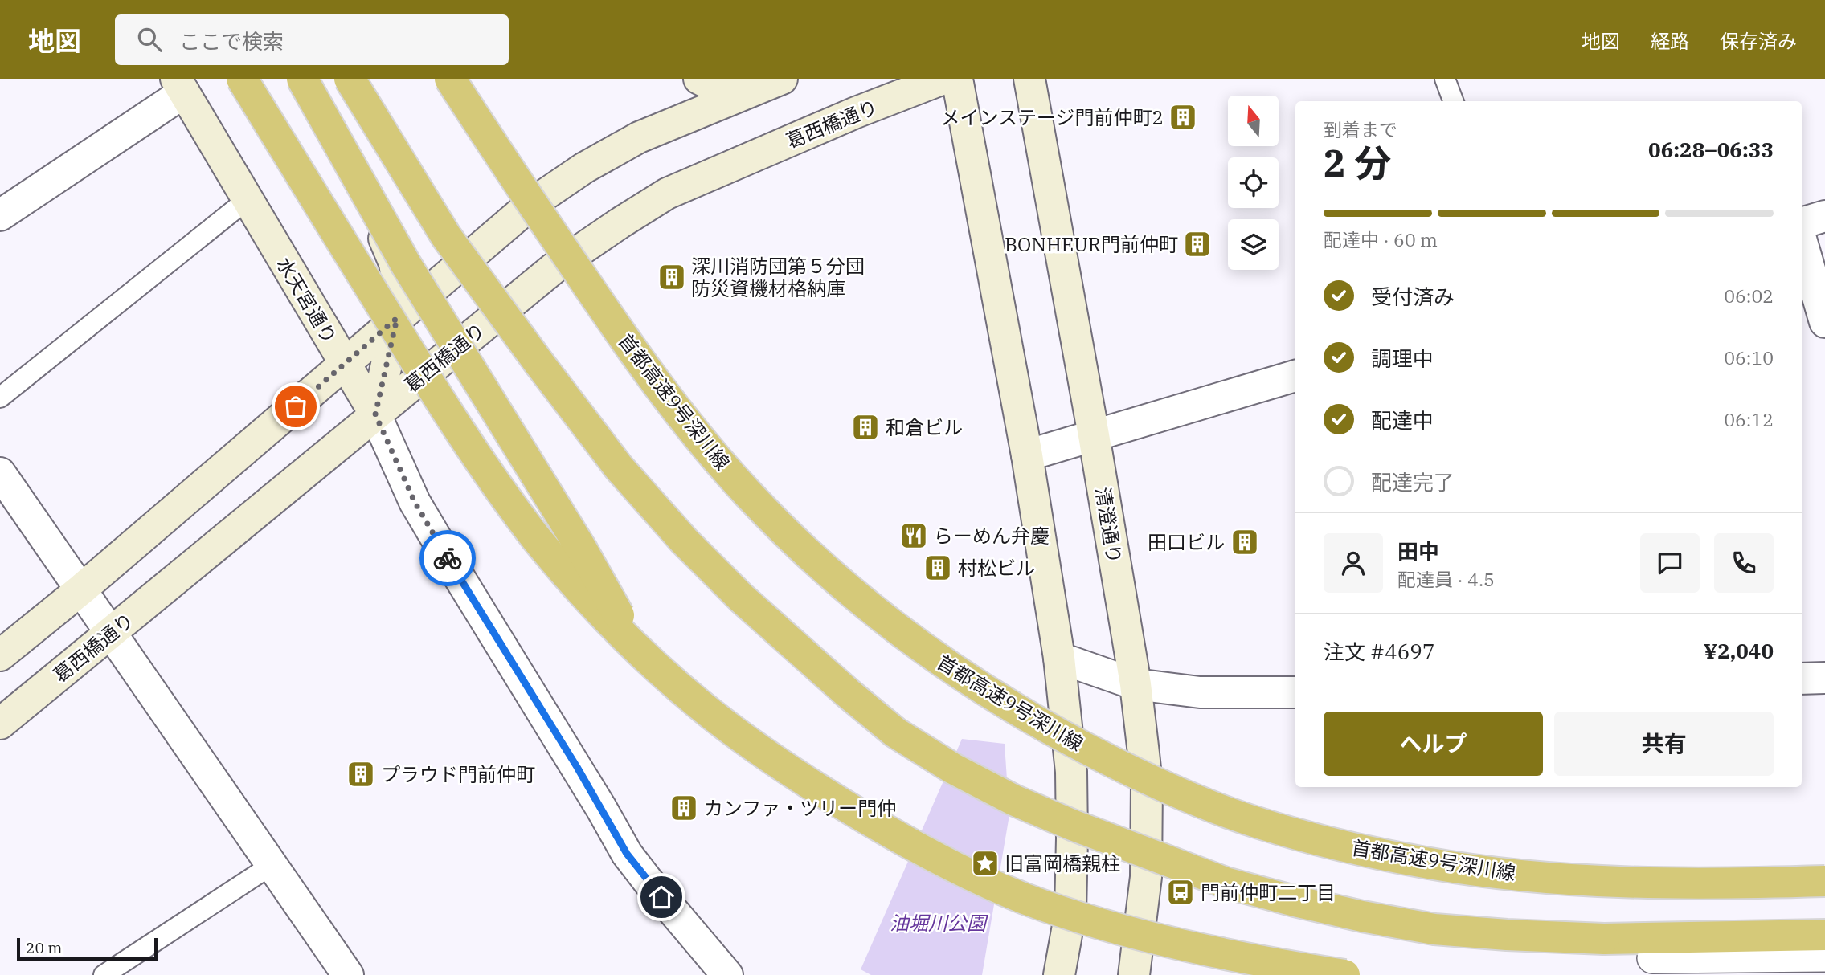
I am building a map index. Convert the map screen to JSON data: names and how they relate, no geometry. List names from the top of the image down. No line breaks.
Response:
{"streets":{"highway":["首都高速9号深川線"],"main road":["葛西橋通り","水天宮通り","清澄通り"]},"crossings":[["葛西橋通り","水天宮通り"]],"parks":["油堀川公園"],"places":{"building":["メインステージ門前仲町2","BONHEUR門前仲町","深川消防団第５分団 防災資機材格納庫","和倉ビル","田口ビル","村松ビル","プラウド門前仲町","カンファ・ツリー門仲"],"restaurant":["らーめん弁慶"],"place":["旧富岡橋親柱"],"bus stop":["門前仲町二丁目"]},"scale_bar":"20 m","north":"top","page":{"header":"地図","search":"ここで検索","nav":["地図","経路","保存済み"],"heading":["2 分","到着まで","06:28–06:33"],"panel":["田中","配達員 · 4.5","注文 #4697","¥2,040"],"bar":"配達中 · 60 m","list":[["受付済み","06:02"],["調理中","06:10"],["配達中","06:12"],"配達完了"],"buttons":["ヘルプ","共有"],"scale":"20 m"}}
